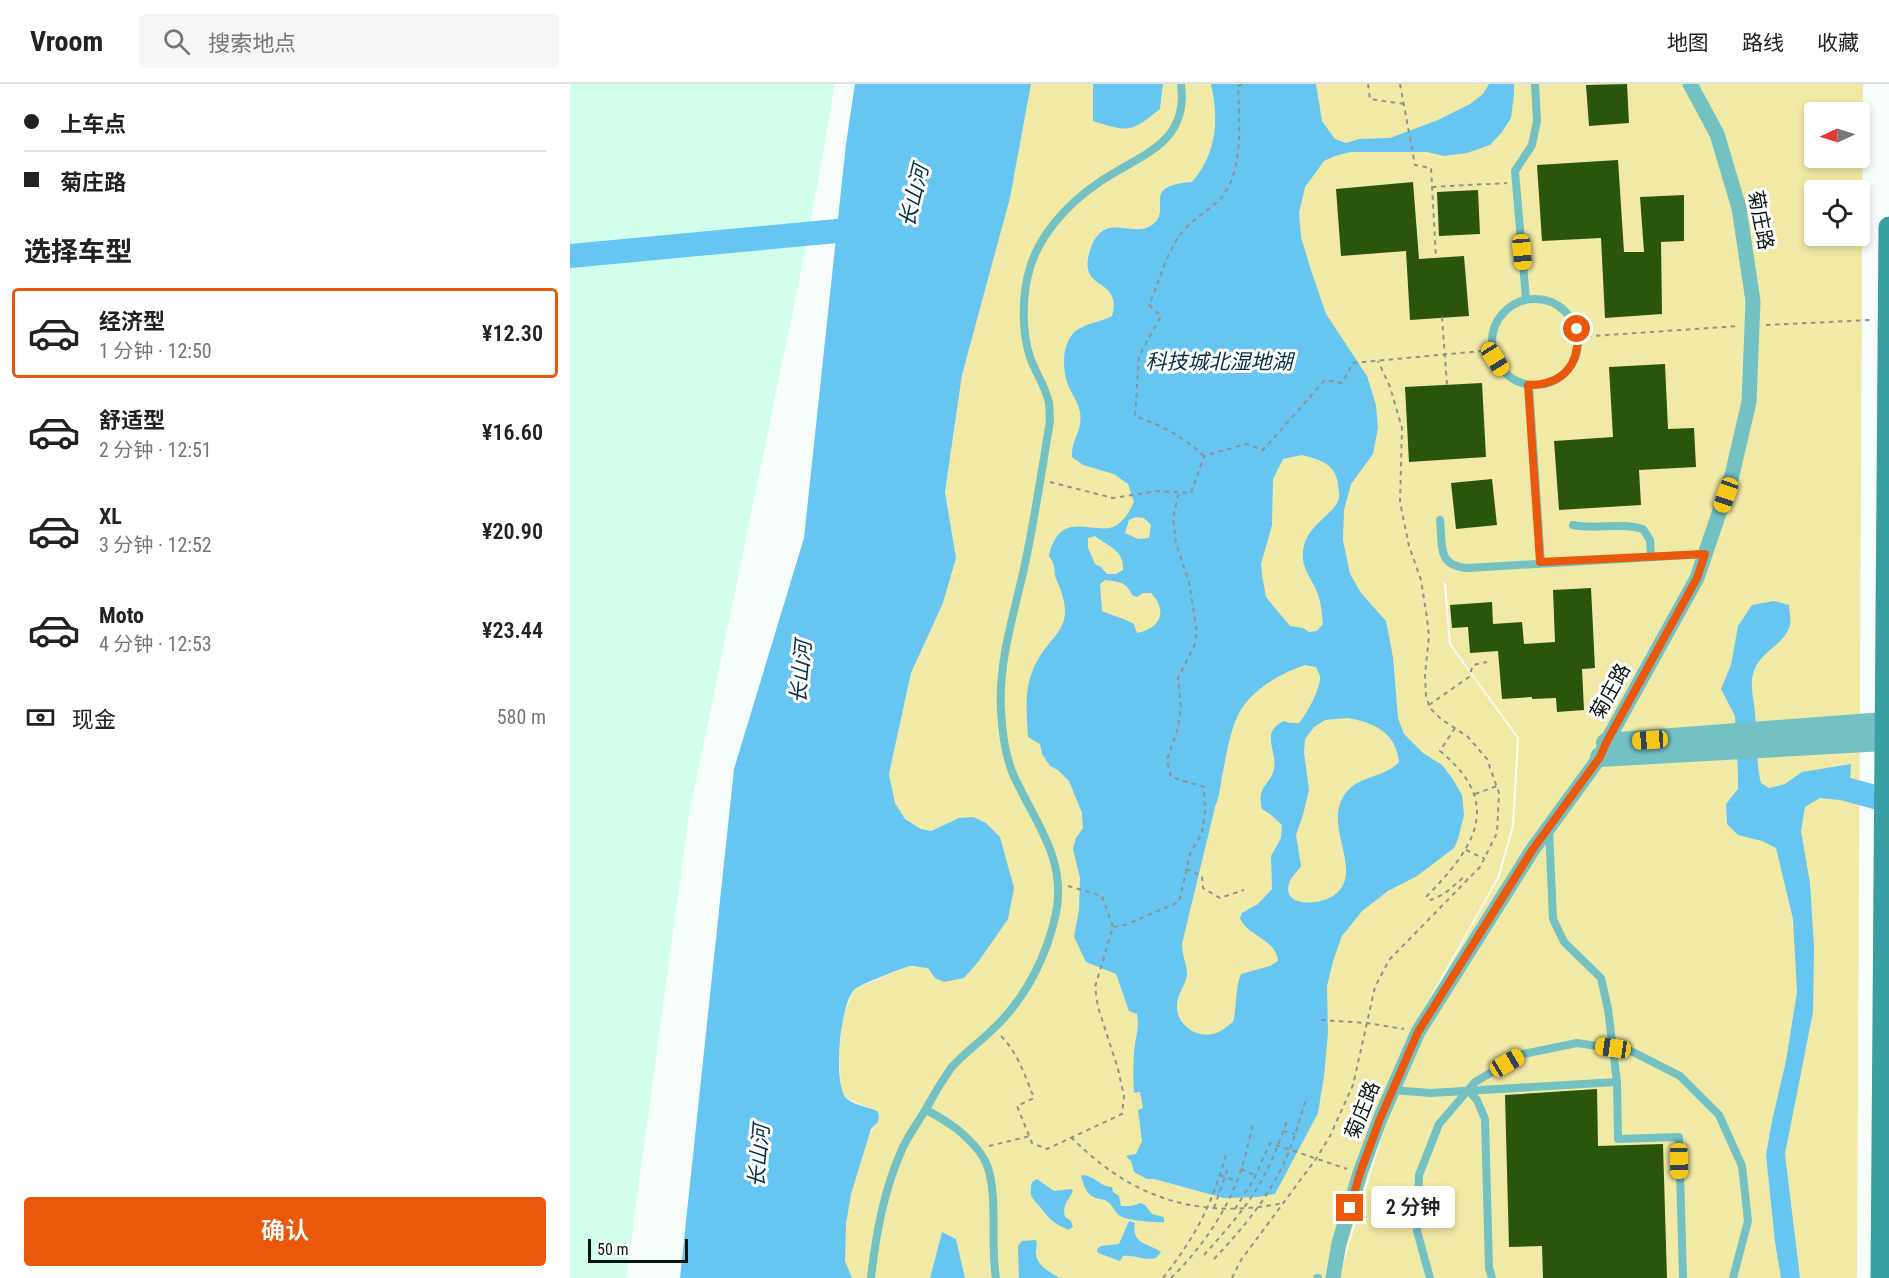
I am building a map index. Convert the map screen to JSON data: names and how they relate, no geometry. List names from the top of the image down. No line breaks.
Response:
{"streets":{"street":["菊庄路"]},"water":["长山河","科技城北湿地湖"],"scale_bar":"50 m","north":"left","page":{"header":"Vroom","search":"搜索地点","nav":["地图","路线","收藏"],"banner":["上车点","菊庄路"],"heading":"选择车型","list":[{"name":"经济型","note":"1 分钟 · 12:50","value":"¥12.30"},{"name":"舒适型","note":"2 分钟 · 12:51","value":"¥16.60"},{"name":"XL","note":"3 分钟 · 12:52","value":"¥20.90"},{"name":"Moto","note":"4 分钟 · 12:53","value":"¥23.44"}],"pay":["现金","580 m"],"buttons":"确认","bubble":"2 分钟","scale":"50 m"}}
